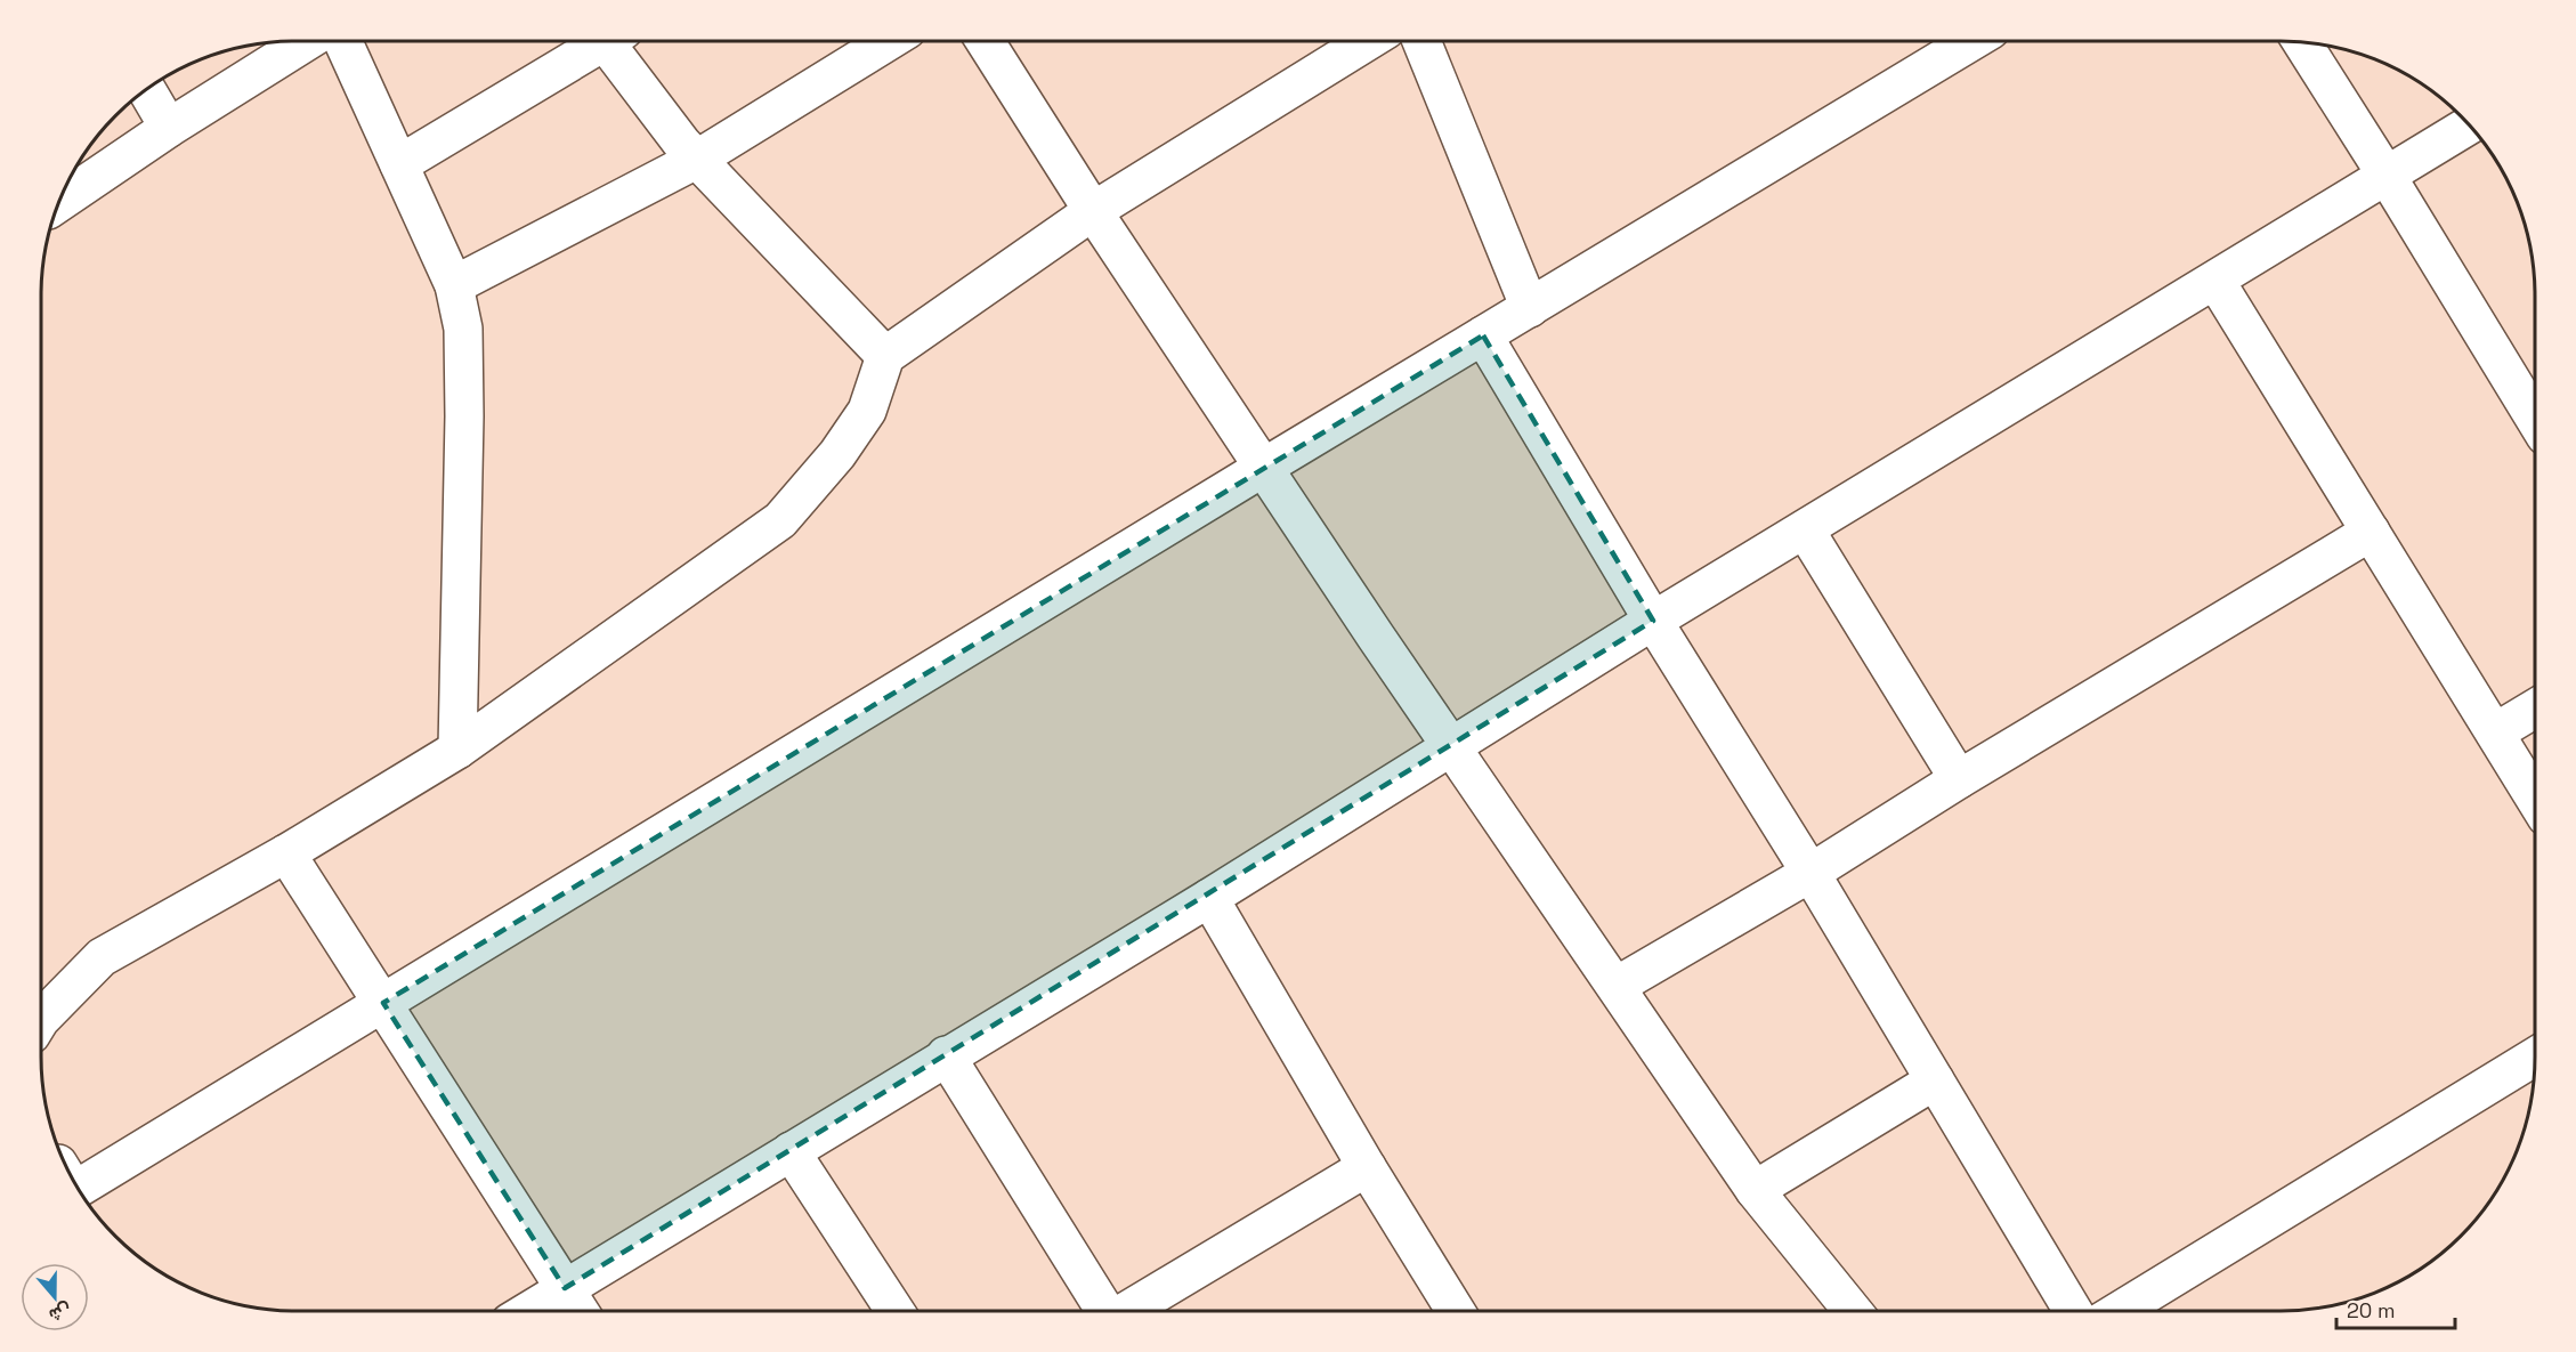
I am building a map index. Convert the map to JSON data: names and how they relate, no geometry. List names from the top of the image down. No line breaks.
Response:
{"scale_bar":"20 m","north":"bottom"}
